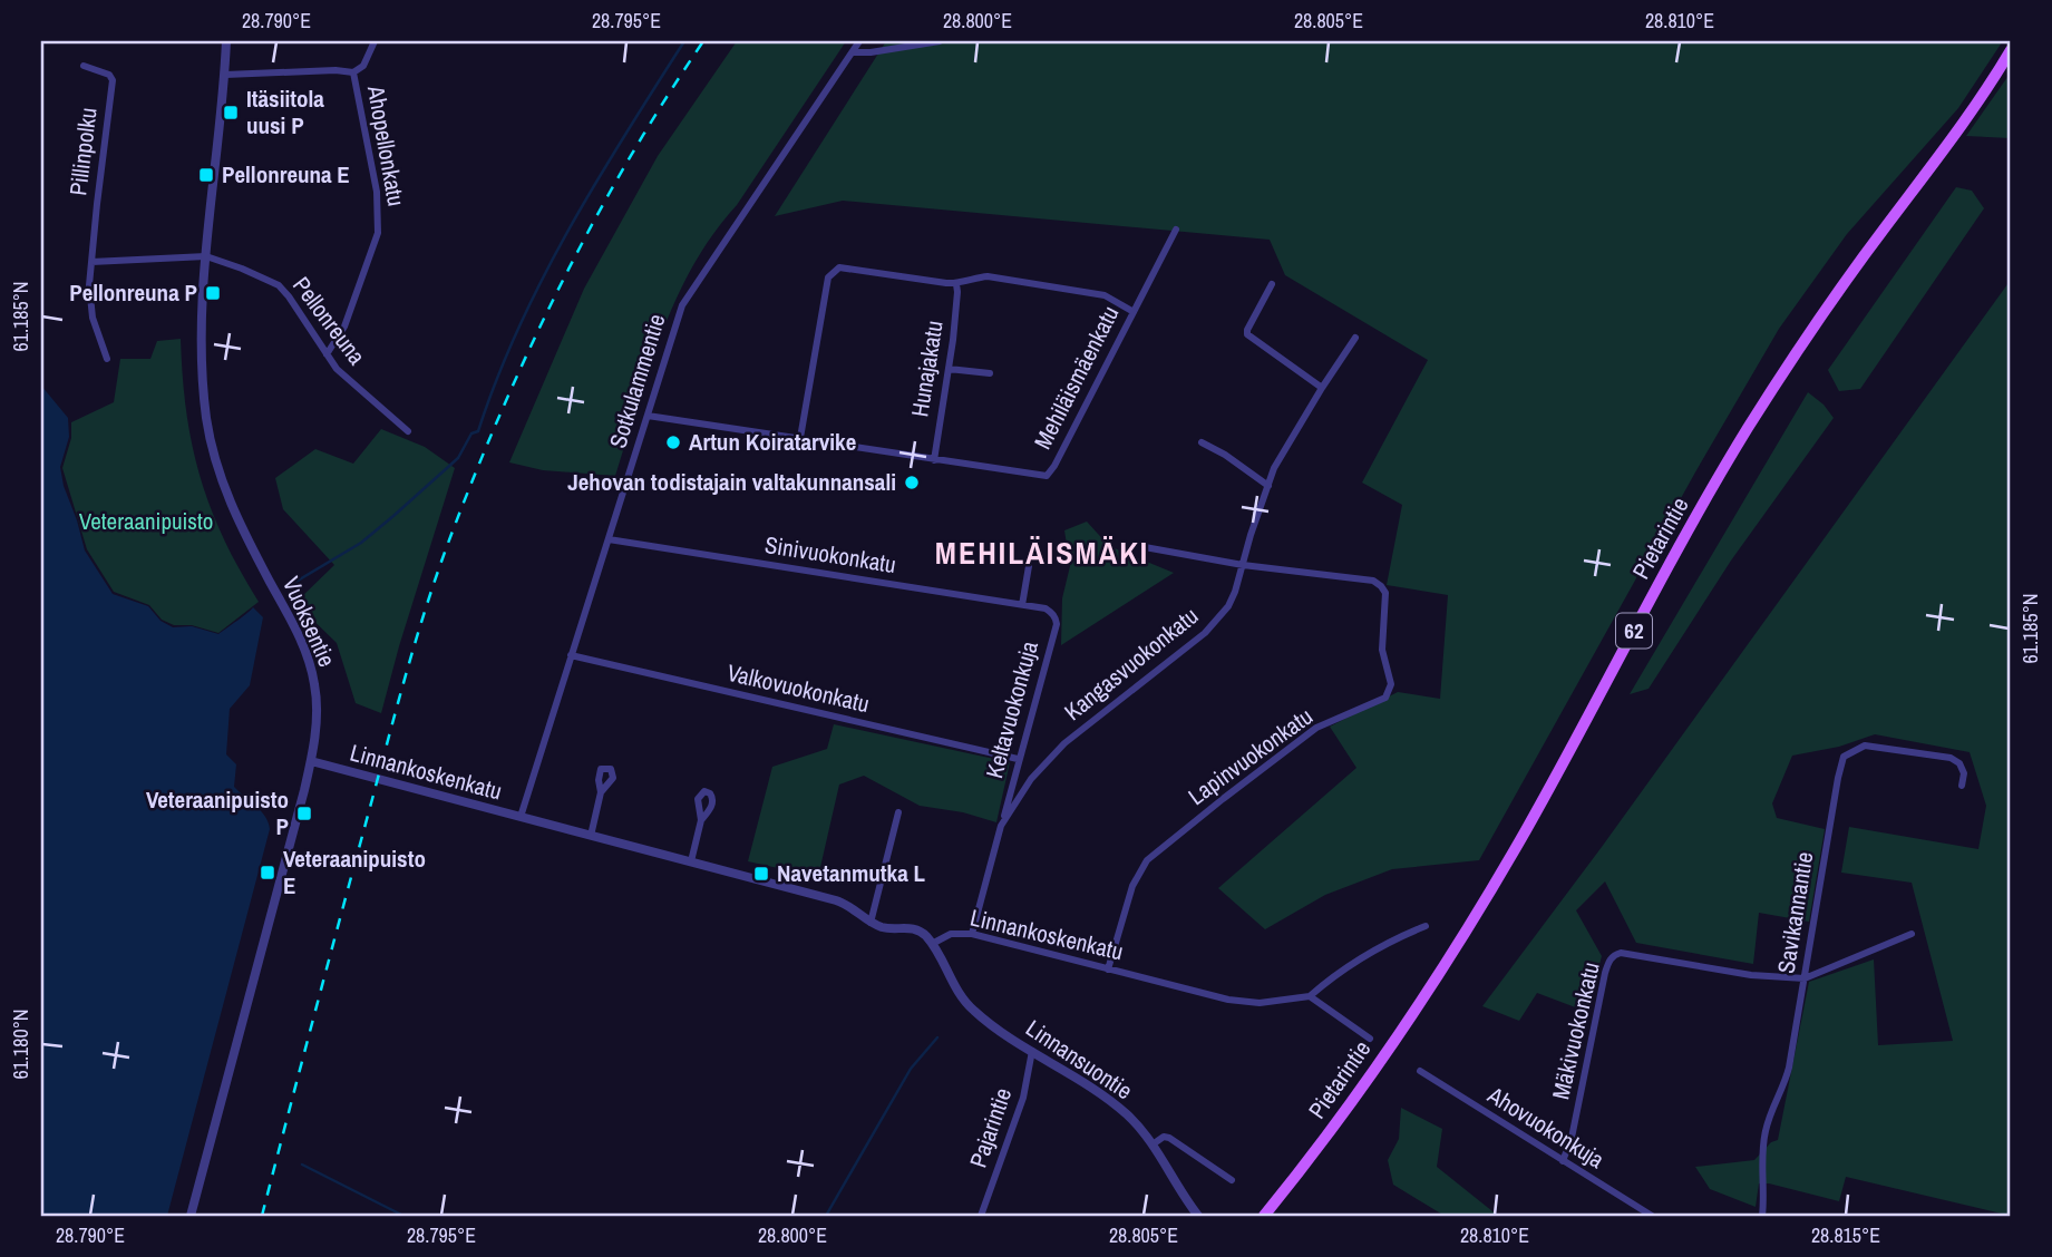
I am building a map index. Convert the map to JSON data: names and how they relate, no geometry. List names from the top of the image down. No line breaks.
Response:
{"streets":{"main road":["Pietarintie","62"],"street":["Ahopellonkatu","Pillinpolku","Pellonreuna","Hunajakatu","Mehiläismäenkatu","Sotkulammentie","Sinivuokonkatu","Vuoksentie","Kangasvuokonkatu","Valkovuokonkatu","Keltavuokonkuja","Lapinvuokonkatu","Linnankoskenkatu","Savikannantie","Mäkivuokonkatu","Linnansuontie","Pajarintie","Ahovuokonkuja"]},"crossings":[["Ahopellonkatu","Pellonreuna"],["Pellonreuna","Vuoksentie"],["Hunajakatu","Mehiläismäenkatu"],["Mehiläismäenkatu","Sotkulammentie"],["Sotkulammentie","Sinivuokonkatu"],["Sotkulammentie","Valkovuokonkatu"],["Sotkulammentie","Linnankoskenkatu"],["Sinivuokonkatu","Keltavuokonkuja"],["Vuoksentie","Linnankoskenkatu"],["Kangasvuokonkatu","Keltavuokonkuja"],["Kangasvuokonkatu","Lapinvuokonkatu"],["Kangasvuokonkatu","Linnankoskenkatu"],["Valkovuokonkatu","Keltavuokonkuja"],["Lapinvuokonkatu","Linnankoskenkatu"],["Linnankoskenkatu","Linnansuontie"],["Savikannantie","Mäkivuokonkatu"],["Mäkivuokonkatu","Ahovuokonkuja"],["Linnansuontie","Pajarintie"]],"districts":["MEHILÄISMÄKI"],"parks":["Veteraanipuisto"],"places":{"transit":["Itäsiitola uusi P","Pellonreuna E","Pellonreuna P","Veteraanipuisto P","Veteraanipuisto E","Navetanmutka L"],"other":["Artun Koiratarvike","Jehovan todistajain valtakunnansali"]},"coordinates":["28.790°E","28.795°E","28.800°E","28.805°E","28.810°E","61.185°N","61.180°N","28.815°E"]}
